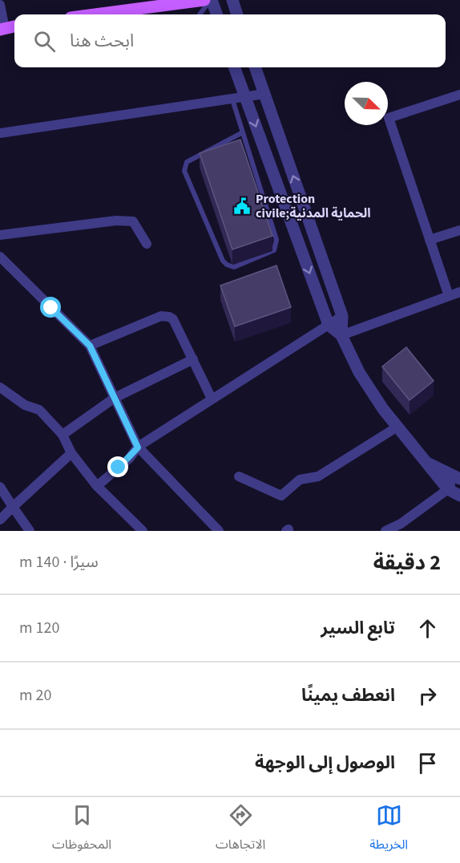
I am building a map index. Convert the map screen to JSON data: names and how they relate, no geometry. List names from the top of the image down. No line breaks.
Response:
{"places":{"public building":["Protection civile;الحماية المدنية"]},"north":"bottom right","page":{"search":"ابحث هنا","heading":["2 دقيقة","سيرًا · 140 m"],"list":[["تابع السير","120 m"],["انعطف يمينًا","20 m"],"الوصول إلى الوجهة"],"nav":["الخريطة","الاتجاهات","المحفوظات"]}}
